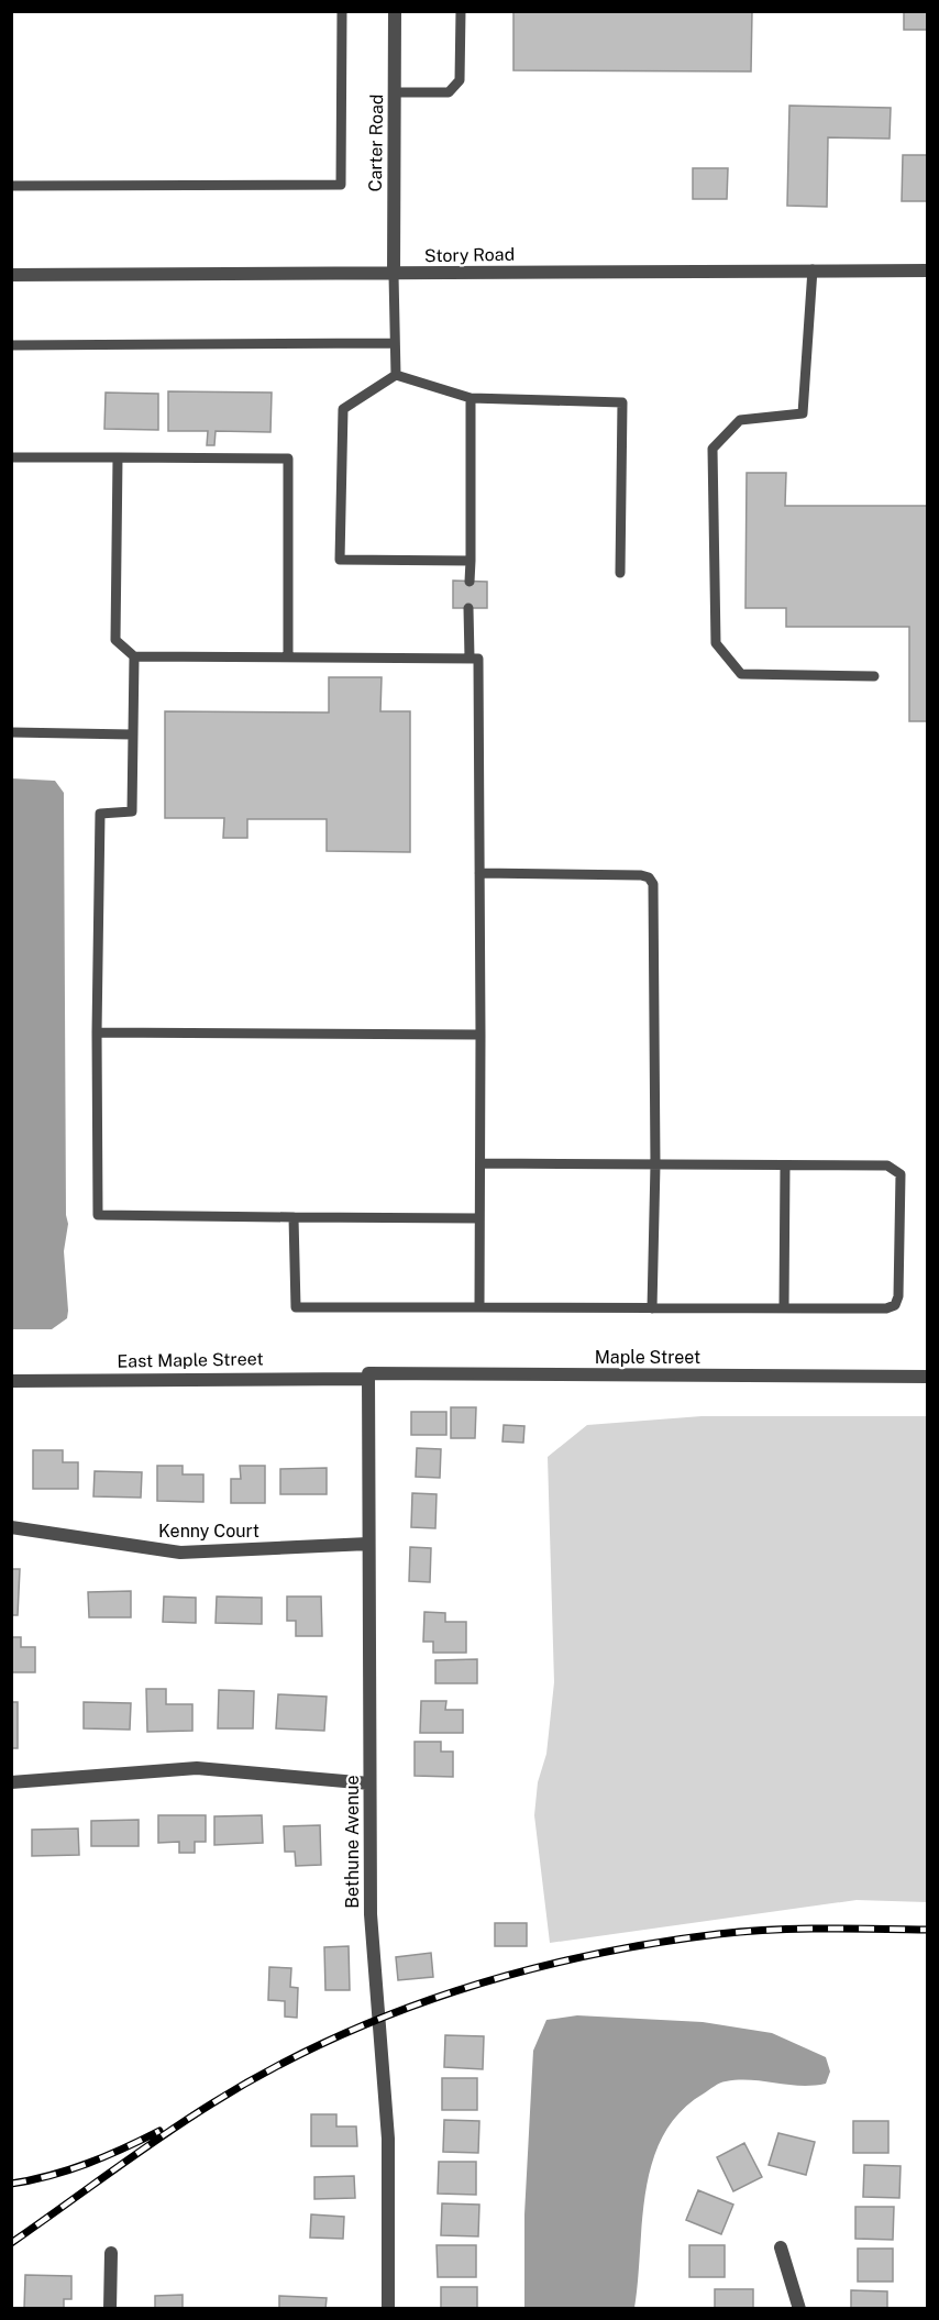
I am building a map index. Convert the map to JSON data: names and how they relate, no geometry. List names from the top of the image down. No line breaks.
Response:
{"streets":{"street":["Carter Road","Story Road","Maple Street","East Maple Street","Kenny Court","Bethune Avenue"]},"crossings":[["Carter Road","Story Road"],["Maple Street","East Maple Street"],["Maple Street","Bethune Avenue"],["East Maple Street","Bethune Avenue"],["Kenny Court","Bethune Avenue"]]}
